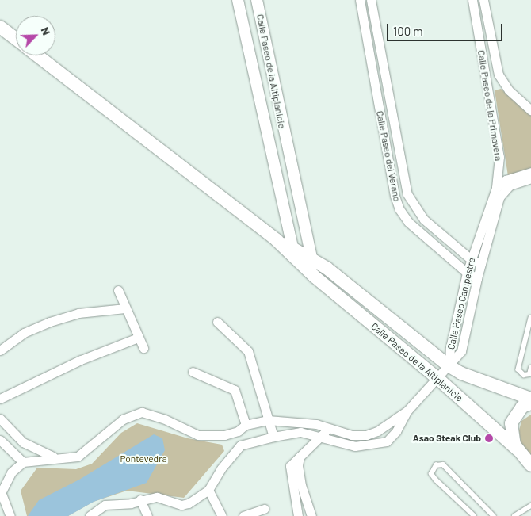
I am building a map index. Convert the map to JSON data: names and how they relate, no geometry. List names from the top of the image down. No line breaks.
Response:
{"streets":{"main road":["Calle Paseo de la Altiplanicie"],"street":["Calle Paseo de la Primavera","Calle Paseo del Verano","Calle Paseo Campestre"]},"crossings":[["Calle Paseo de la Altiplanicie","Calle Paseo Campestre"],["Calle Paseo de la Primavera","Calle Paseo Campestre"],["Calle Paseo del Verano","Calle Paseo Campestre"]],"parks":["Pontevedra"],"places":["Asao Steak Club"],"scale_bar":"100 m","north":"top right"}
